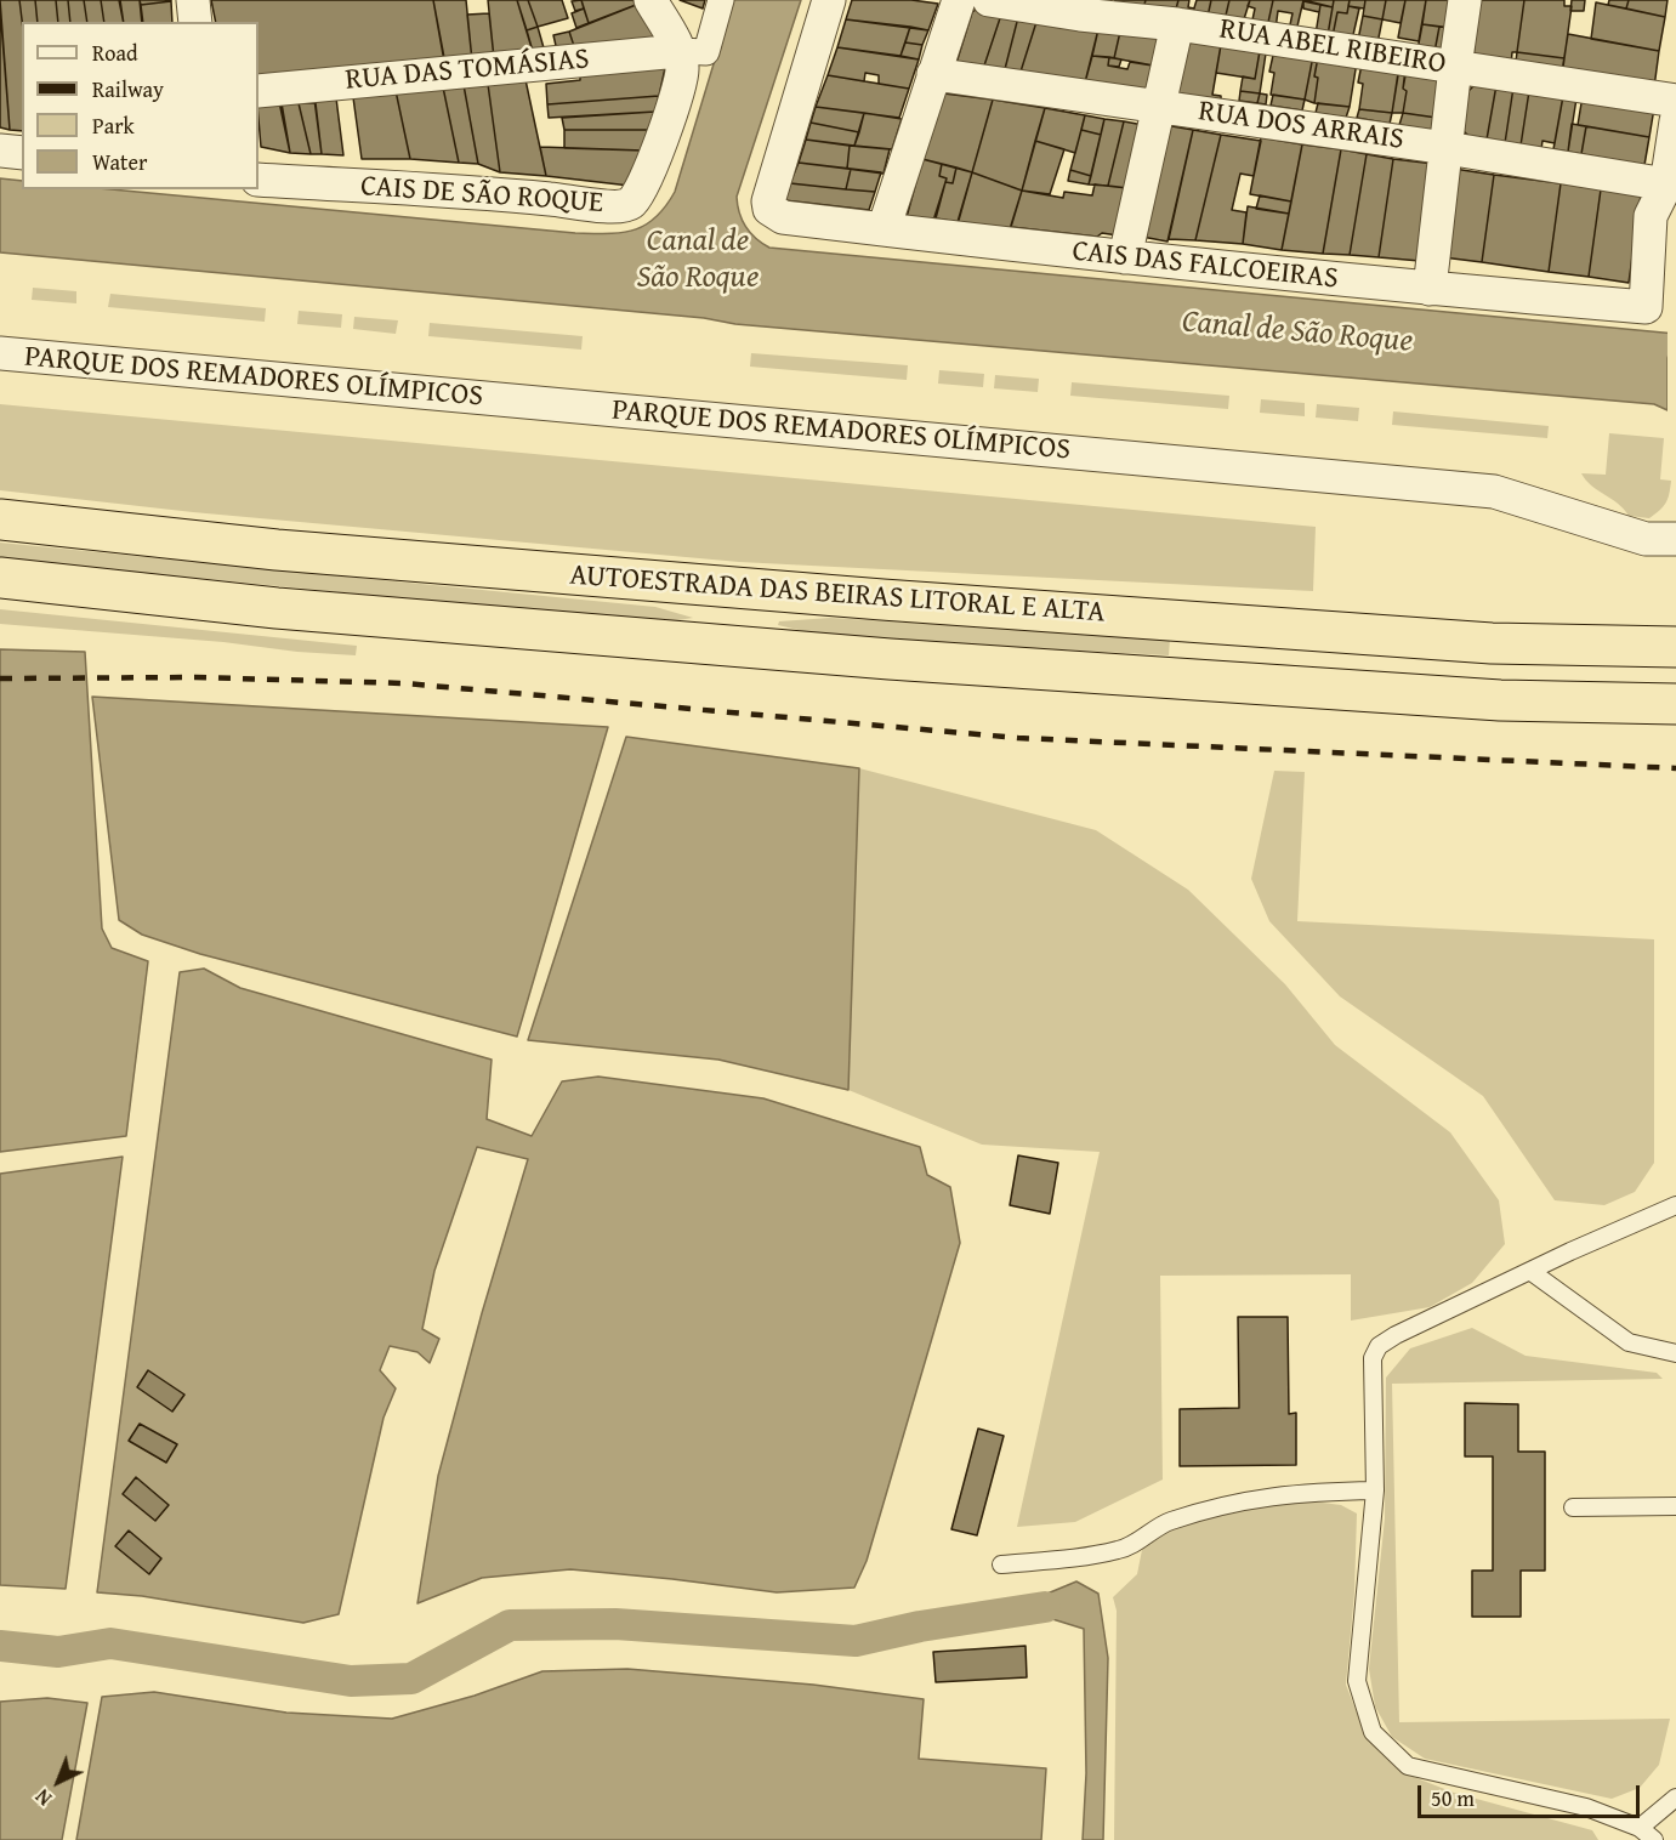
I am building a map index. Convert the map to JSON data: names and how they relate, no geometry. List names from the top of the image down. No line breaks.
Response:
{"streets":{"highway":["AUTOESTRADA DAS BEIRAS LITORAL E ALTA"],"street":["RUA ABEL RIBEIRO","RUA DAS TOMÁSIAS","RUA DOS ARRAIS","CAIS DE SÃO ROQUE","CAIS DAS FALCOEIRAS","PARQUE DOS REMADORES OLÍMPICOS"]},"crossings":[["RUA DAS TOMÁSIAS","CAIS DE SÃO ROQUE"],["RUA DOS ARRAIS","CAIS DAS FALCOEIRAS"]],"water":["Canal de São Roque"],"legend":["Road","Railway","Park","Water"],"scale_bar":"50 m","north":"bottom left"}
